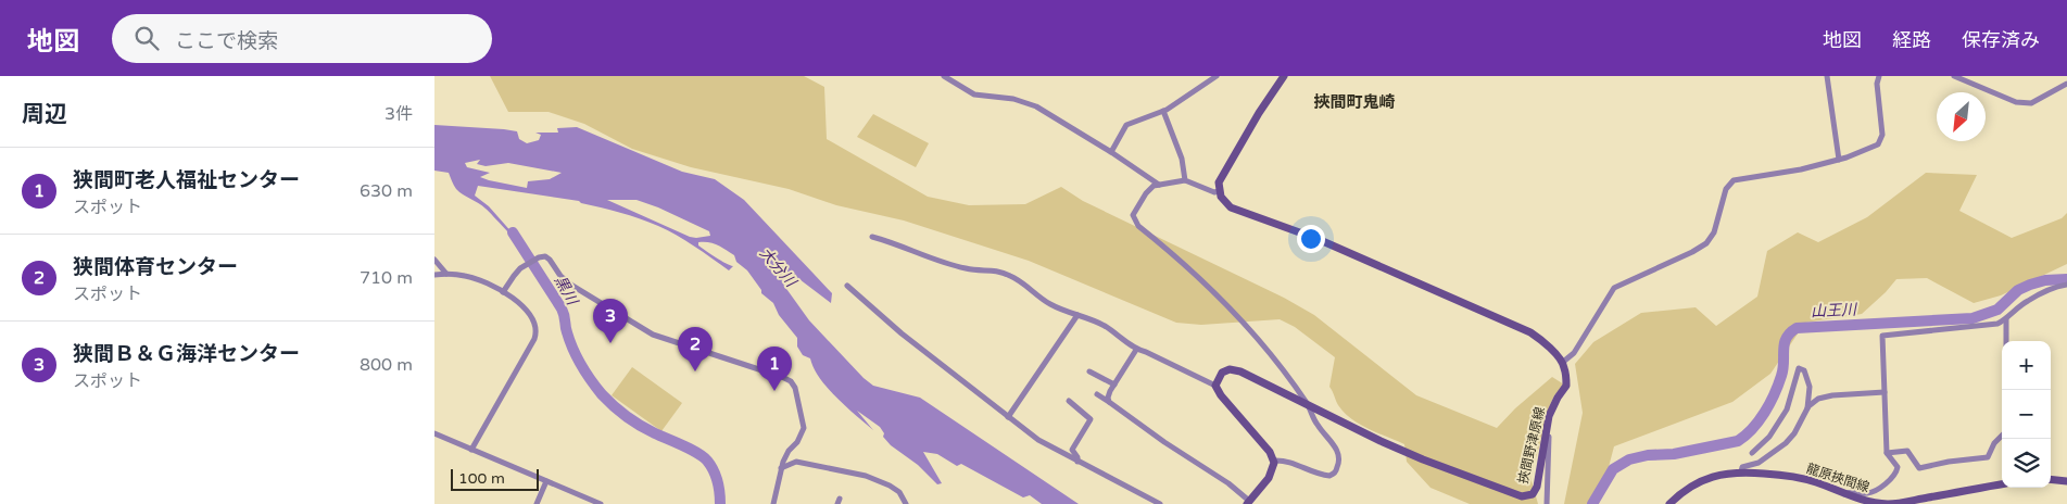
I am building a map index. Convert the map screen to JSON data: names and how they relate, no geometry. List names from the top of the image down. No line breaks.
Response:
{"streets":{"main road":["挾間野津原線","龍原挾間線"]},"districts":["挾間町鬼崎"],"water":["大分川","黒川","山王川"],"scale_bar":"100 m","north":"bottom left","page":{"header":"地図","search":"ここで検索","nav":["地図","経路","保存済み"],"heading":["周辺","3件"],"list":[{"mark":"1","name":"狭間町老人福祉センター","note":"スポット","value":"630 m"},{"mark":"2","name":"狭間体育センター","note":"スポット","value":"710 m"},{"mark":"3","name":"狭間Ｂ＆Ｇ海洋センター","note":"スポット","value":"800 m"}],"pins":["3","2","1"],"map_buttons":["+","−"],"scale":"100 m"}}
